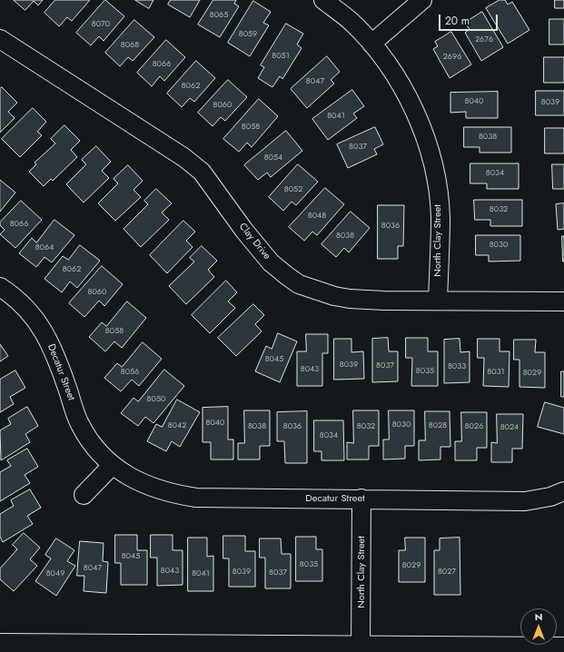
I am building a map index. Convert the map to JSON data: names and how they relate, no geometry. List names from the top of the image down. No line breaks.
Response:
{"streets":{"street":["North Clay Street","Clay Drive","Decatur Street"]},"crossings":[["North Clay Street","Clay Drive"],["North Clay Street","Decatur Street"]],"house_numbers":["8065","8070","8059","2676","8068","8051","2696","8066","8047","8062","8040","8039","8060","8041","8058","8038","8037","8054","8034","8052","8032","8048","8066","8036","8038","8030","8064","8062","8060","8058","8045","8039","8037","8033","8043","8035","8056","8031","8029","8050","8040","8030","8042","8028","8038","8036","8032","8026","8024","8034","8045","8035","8029","8047","8043","8039","8027","8037","8049","8041"],"scale_bar":"20 m","north":"top"}
